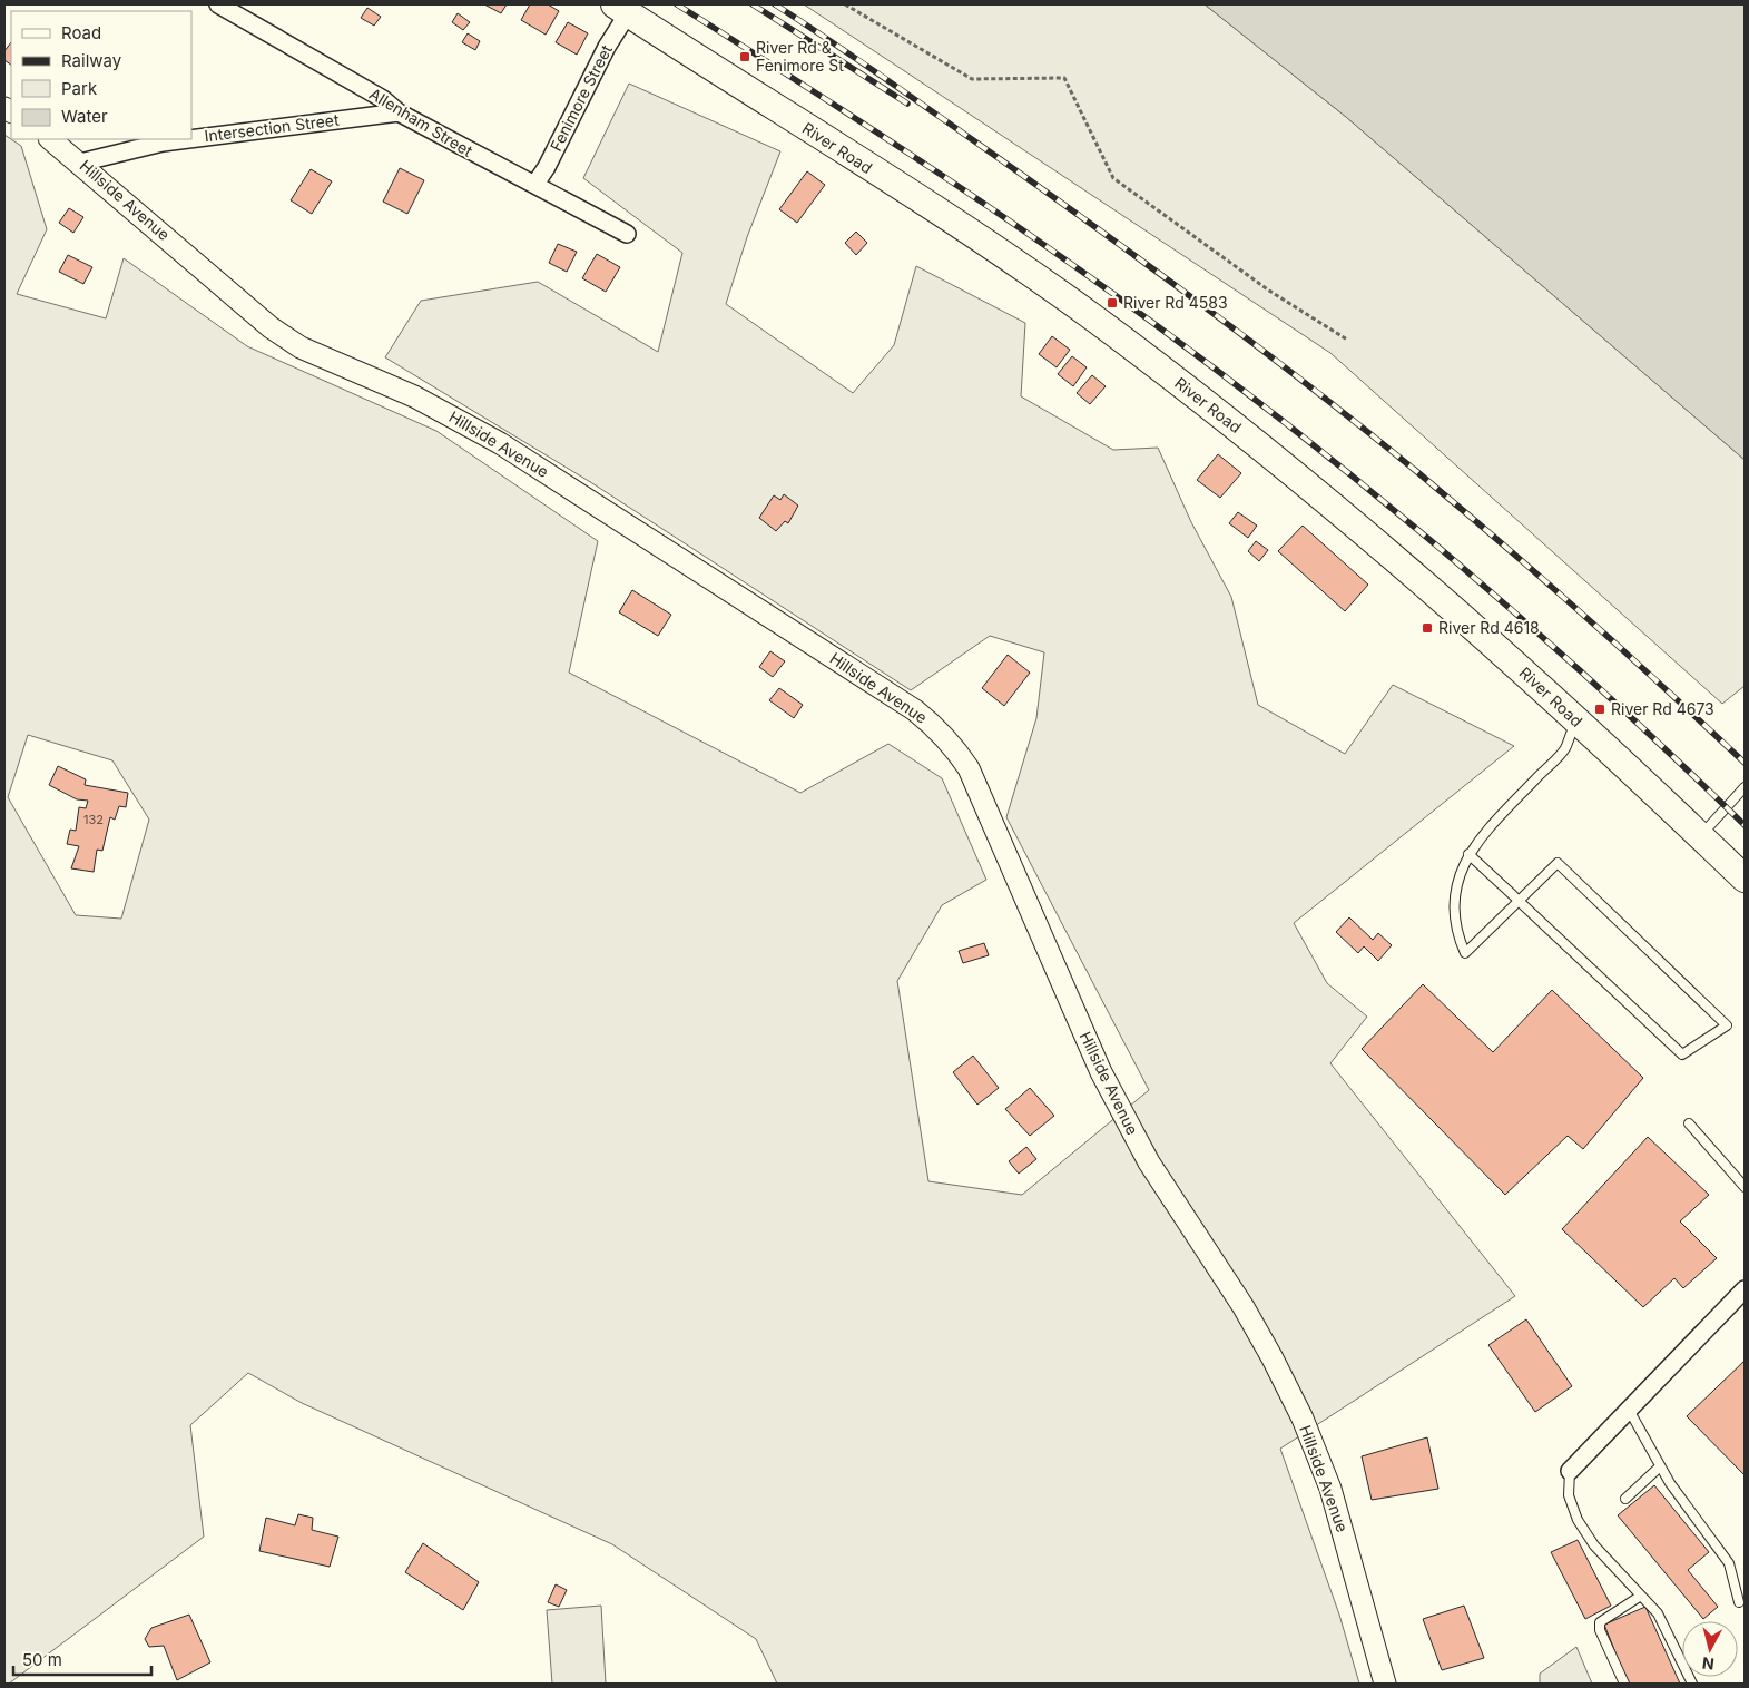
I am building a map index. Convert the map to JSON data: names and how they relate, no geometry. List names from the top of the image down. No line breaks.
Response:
{"streets":{"main road":["River Road"],"street":["Fenimore Street","Allenham Street","Intersection Street","Hillside Avenue"]},"crossings":[["Fenimore Street","Allenham Street"],["Fenimore Street","River Road"],["Allenham Street","Intersection Street"],["Intersection Street","Hillside Avenue"]],"places":{"transit":["River Rd & Fenimore St","River Rd 4583","River Rd 4618","River Rd 4673"]},"house_numbers":["132"],"legend":["Road","Railway","Park","Water"],"scale_bar":"50 m","north":"bottom"}
